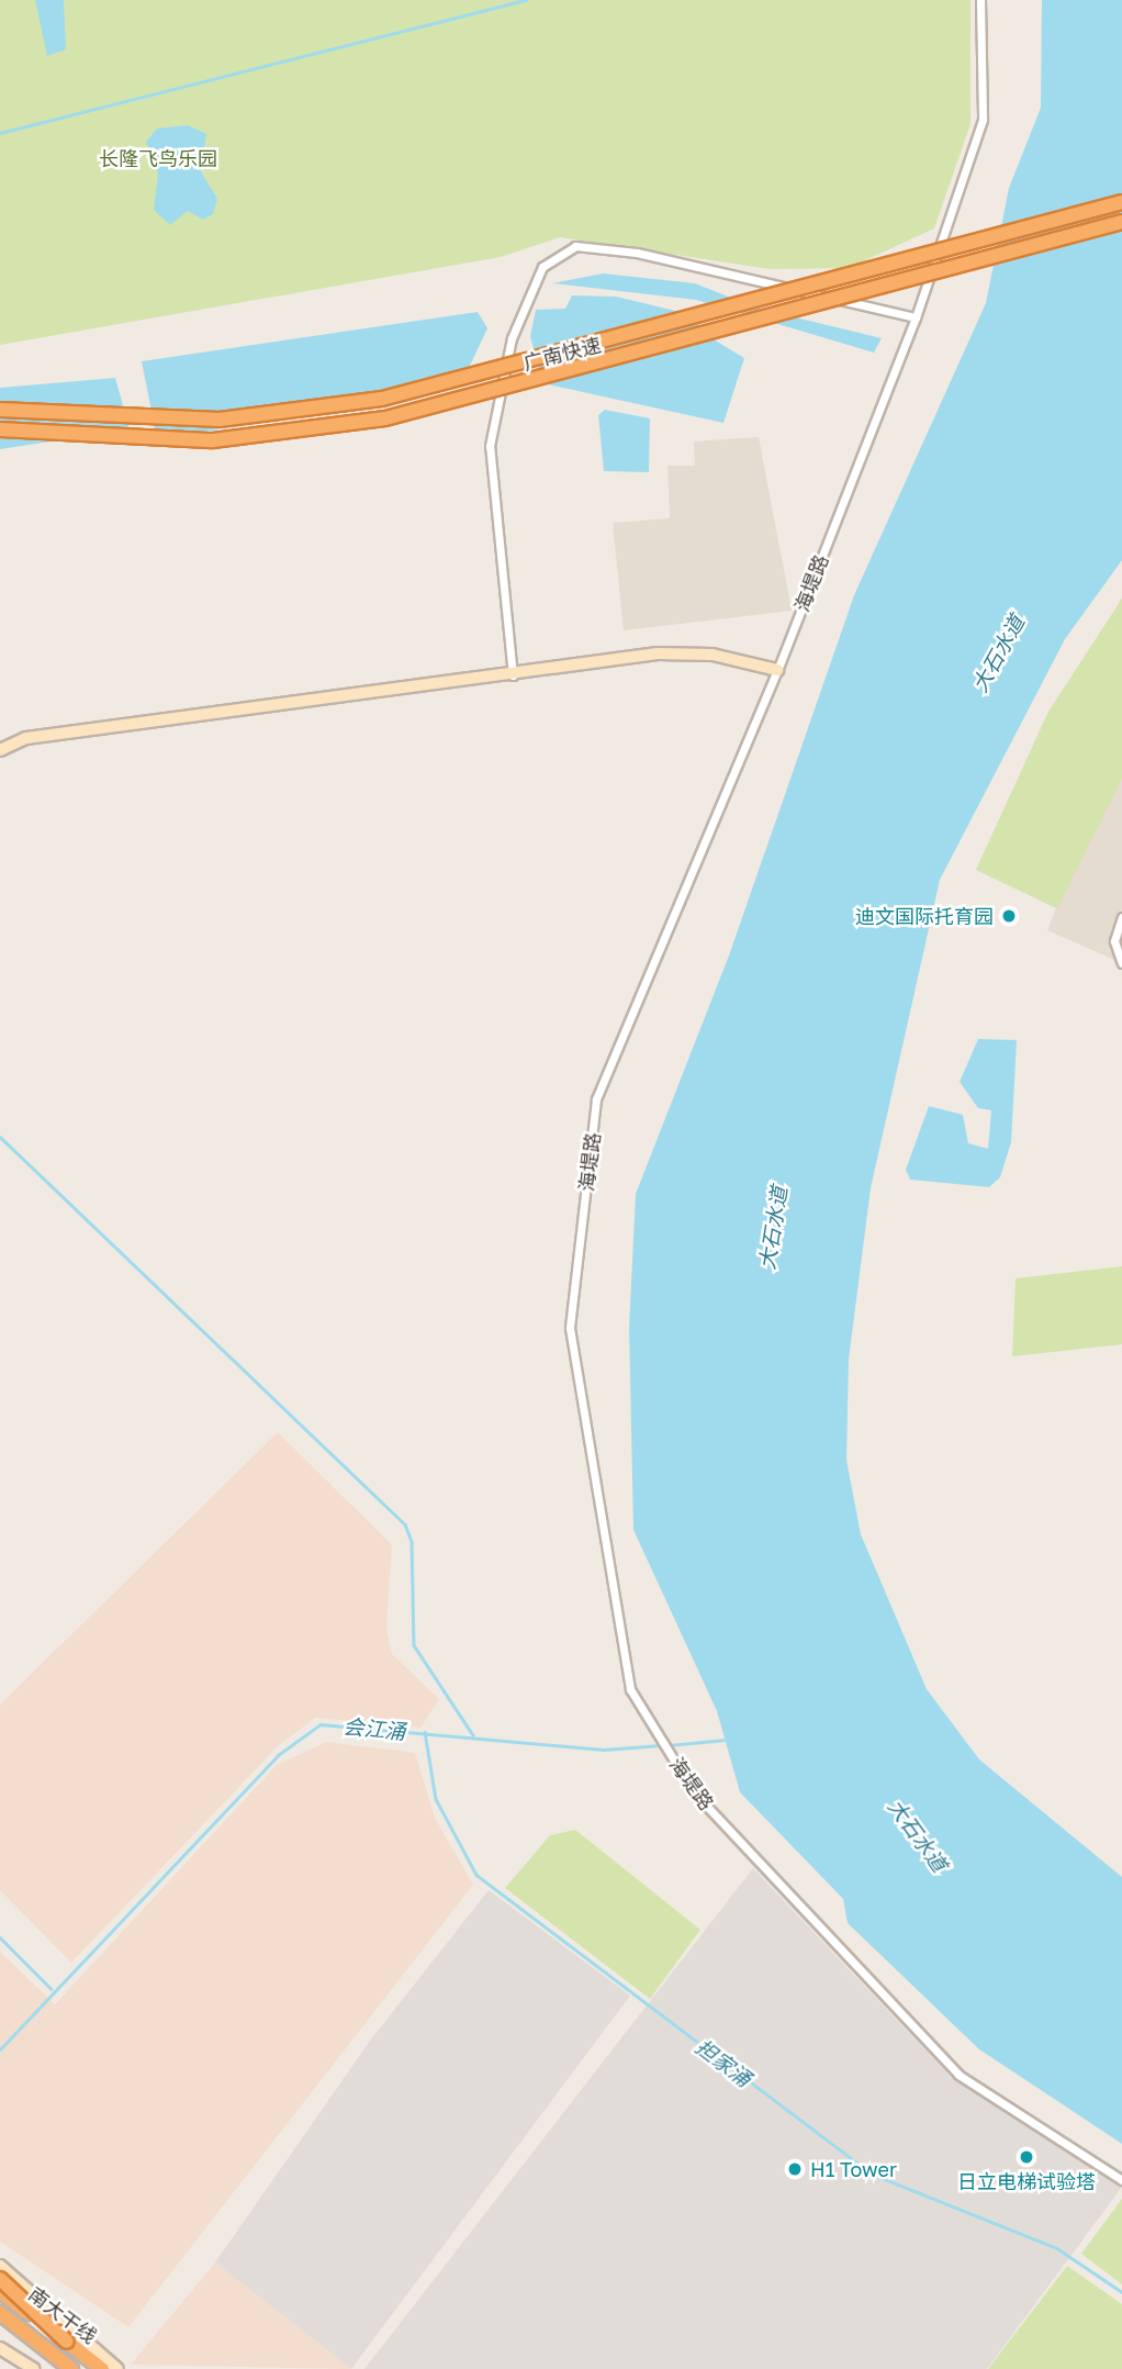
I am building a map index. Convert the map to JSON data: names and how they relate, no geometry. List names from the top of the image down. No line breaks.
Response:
{"streets":{"highway":["广南快速","南大干线"],"street":["海堤路"]},"water":["大石水道","会江涌","担家涌"],"parks":["长隆飞鸟乐园"],"places":["迪文国际托育园","日立电梯试验塔","H1 Tower"]}
